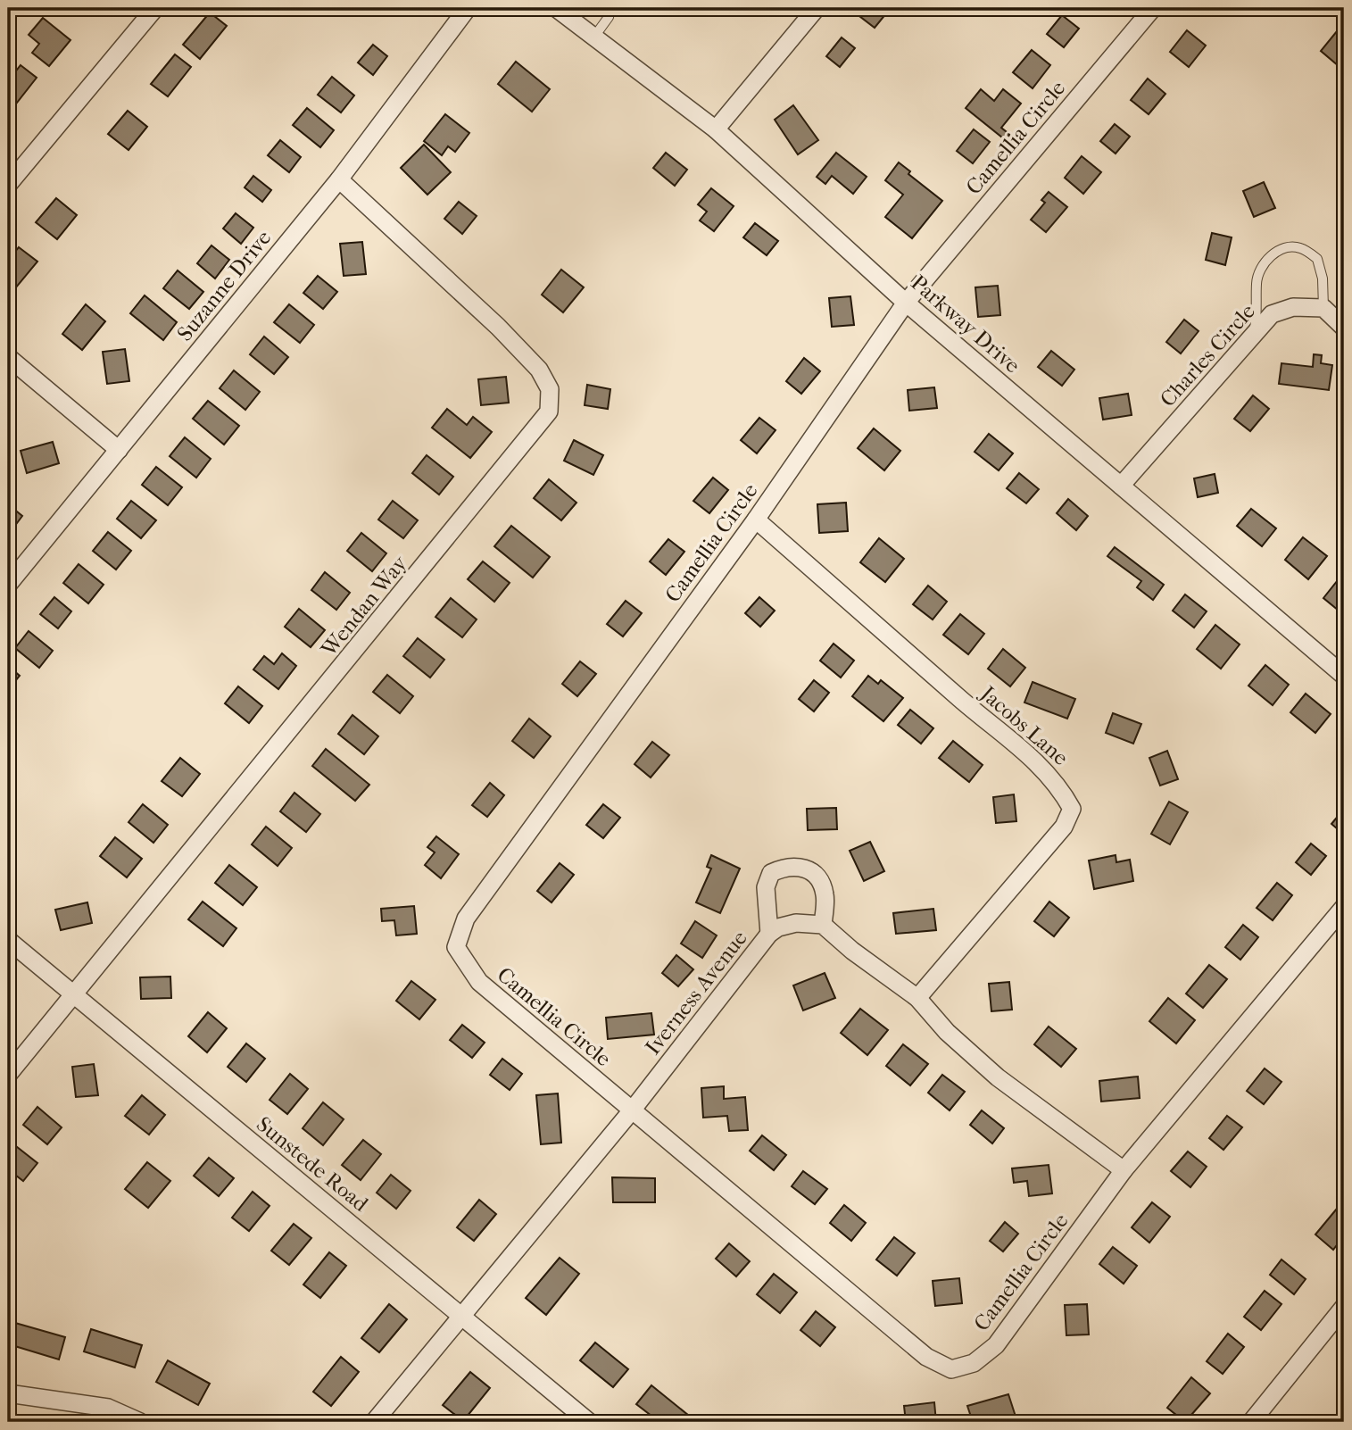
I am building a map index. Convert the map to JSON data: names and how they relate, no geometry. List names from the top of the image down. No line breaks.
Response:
{"streets":{"street":["Camellia Circle","Suzanne Drive","Parkway Drive","Charles Circle","Wendan Way","Jacobs Lane","Iverness Avenue","Sunstede Road"]},"crossings":[["Camellia Circle","Parkway Drive"],["Camellia Circle","Jacobs Lane"],["Camellia Circle","Iverness Avenue"],["Suzanne Drive","Wendan Way"],["Parkway Drive","Charles Circle"],["Wendan Way","Sunstede Road"],["Iverness Avenue","Sunstede Road"]]}
